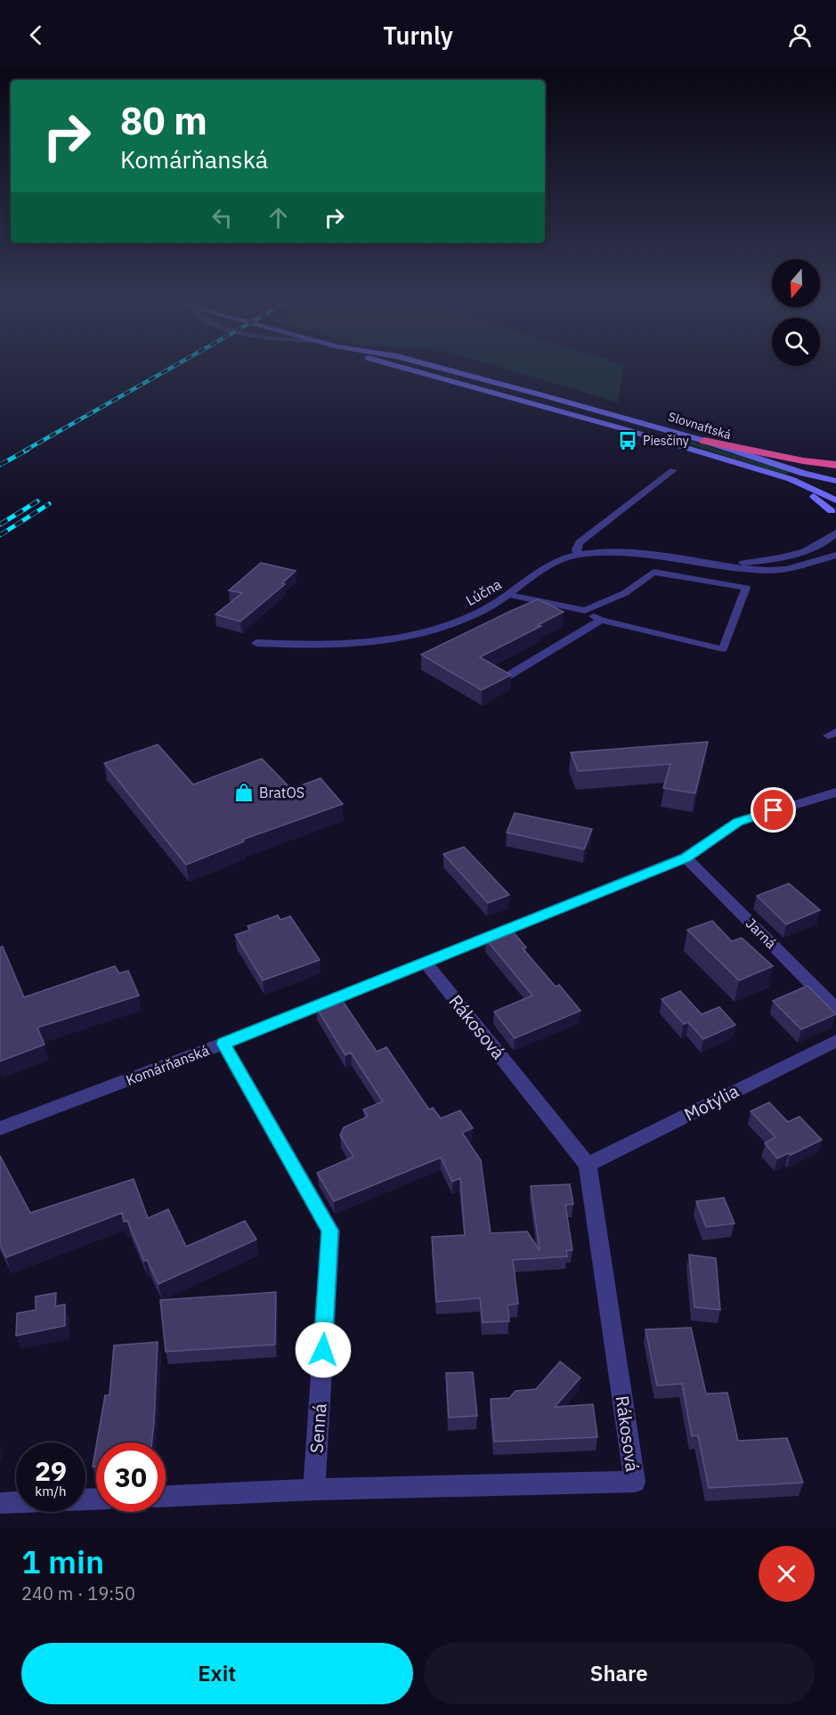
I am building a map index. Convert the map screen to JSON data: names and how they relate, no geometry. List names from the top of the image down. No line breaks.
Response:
{"streets":{"main road":["Slovnaftská"],"street":["Lúčna","Jarná","Rákosová","Komárňanská","Motýlia","Senná"]},"crossings":[["Jarná","Komárňanská"],["Rákosová","Komárňanská"],["Rákosová","Motýlia"],["Rákosová","Senná"],["Komárňanská","Senná"]],"places":{"bus stop":["Piesčiny"],"shop":["BratOS"]},"north":"bottom","page":{"header":"Turnly","turn":["80 m","Komárňanská"],"speed":"29 km/h","limit":"30","heading":["1 min","240 m · 19:50"],"buttons":["Exit","Share"]}}
